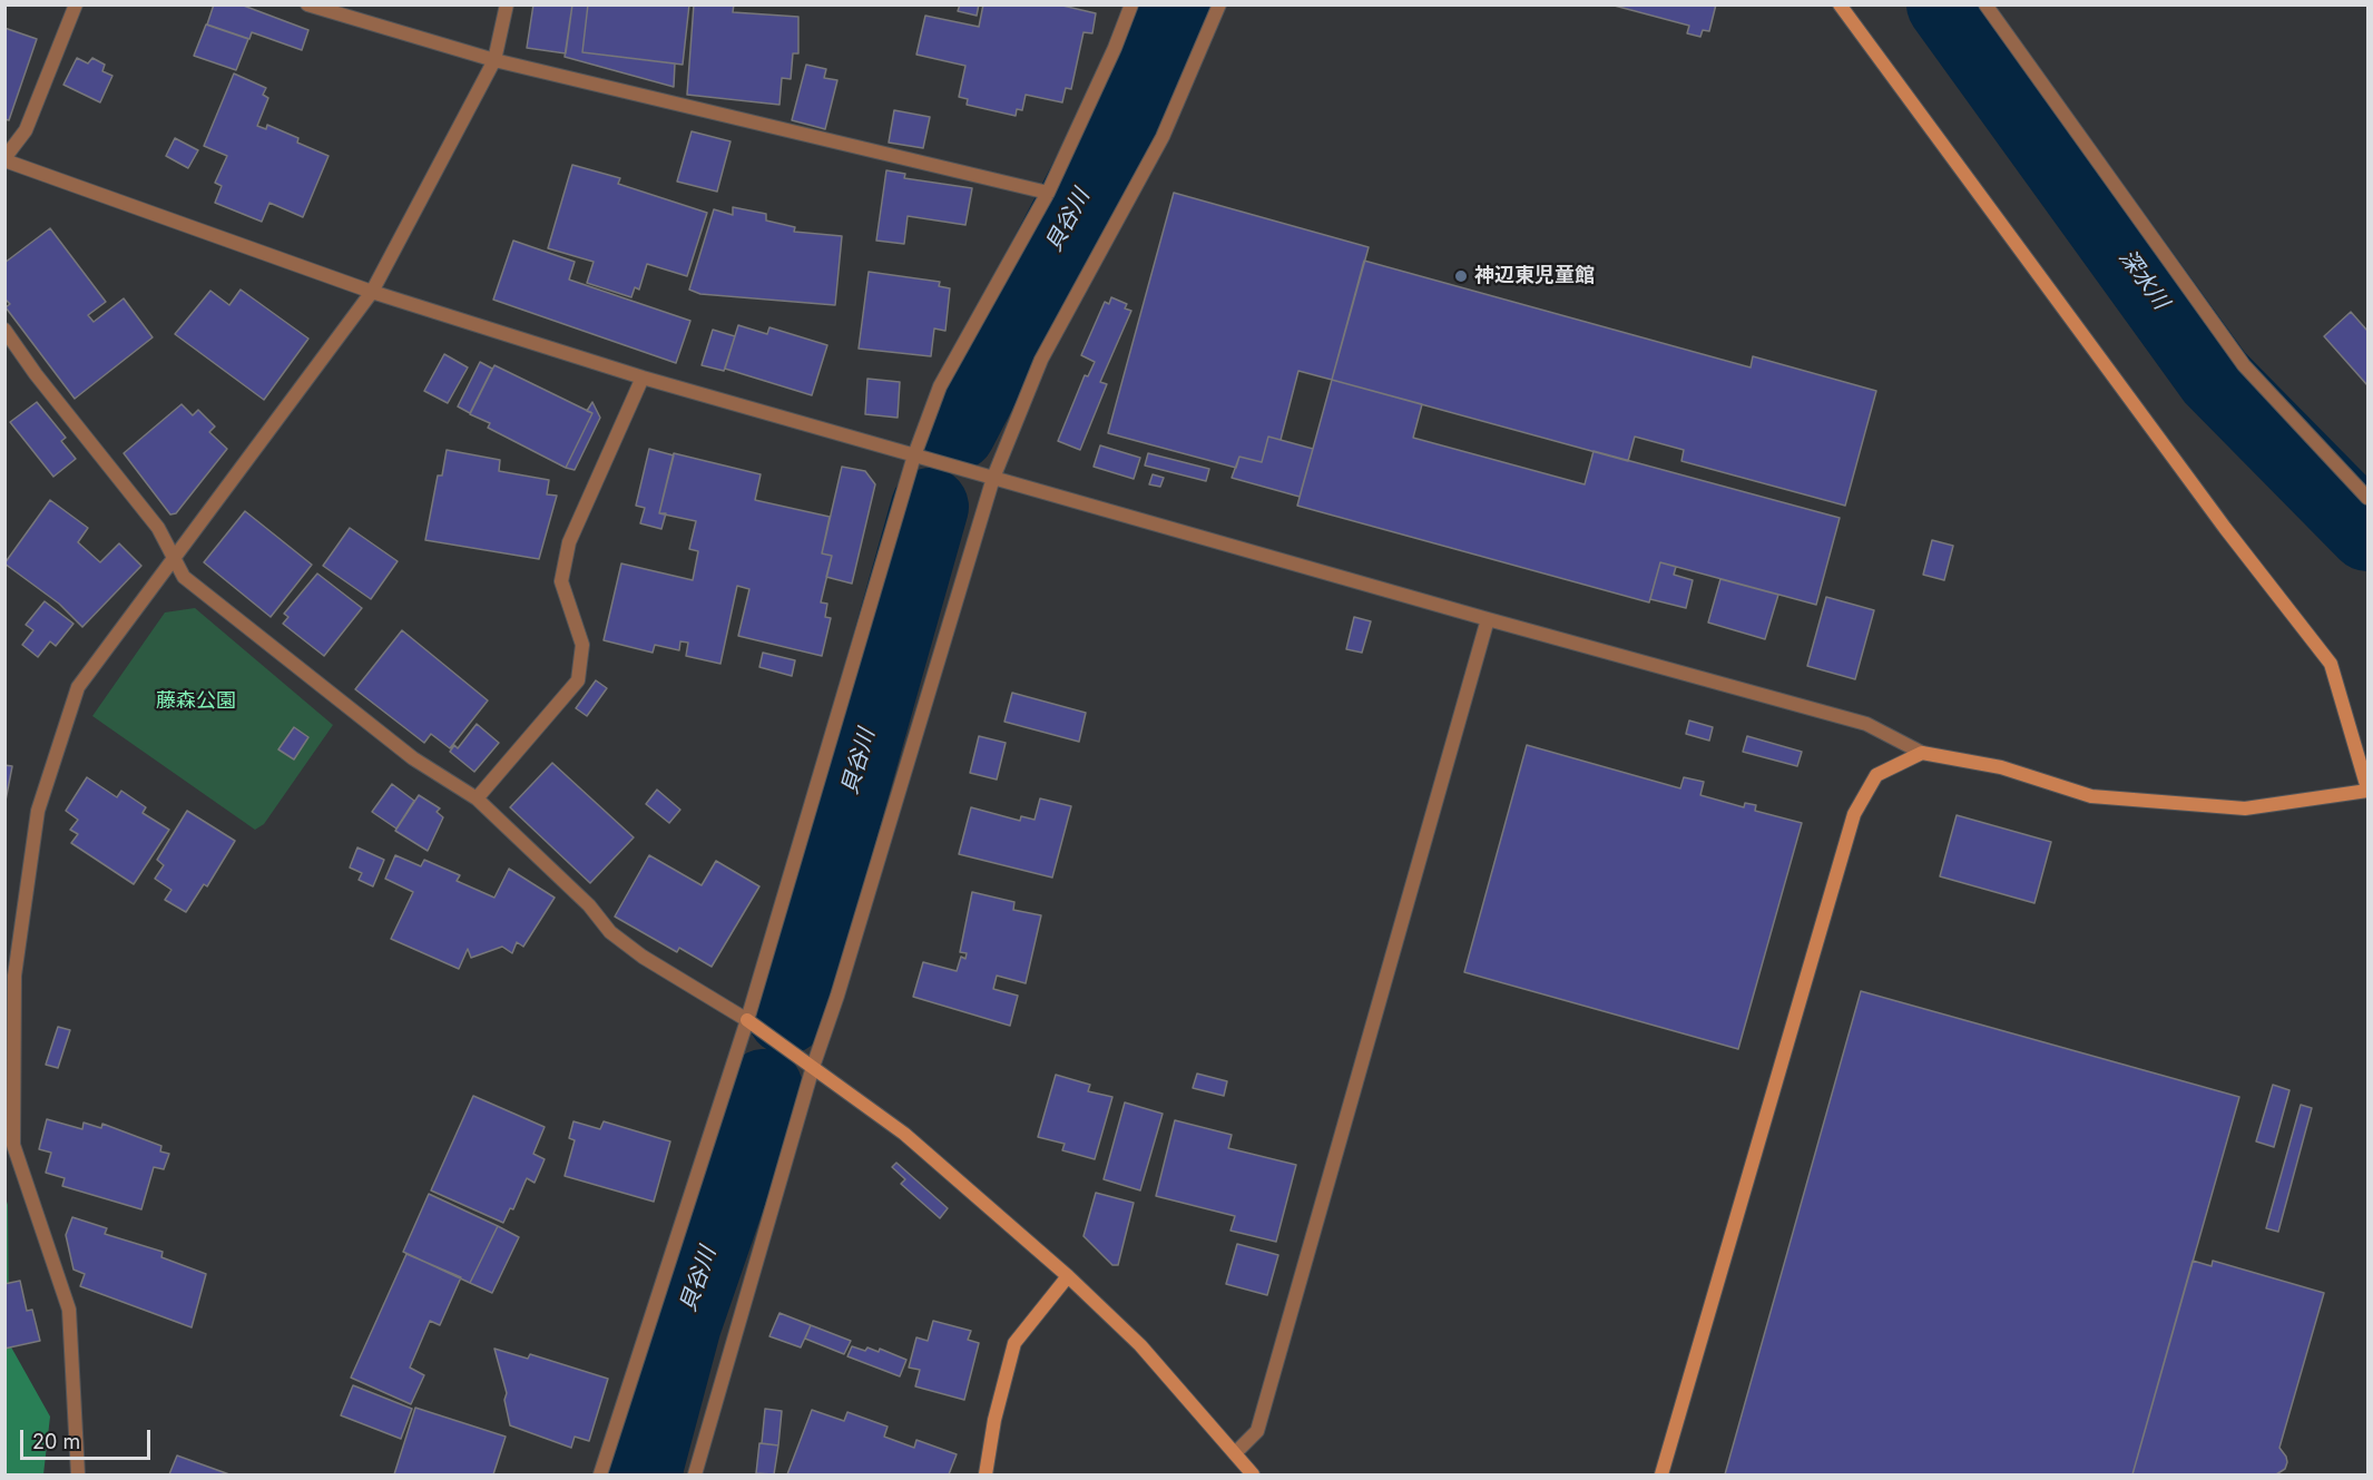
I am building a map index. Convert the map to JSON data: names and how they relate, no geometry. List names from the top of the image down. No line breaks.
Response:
{"water":["貝谷川","深水川"],"parks":["藤森公園"],"places":["神辺東児童館"],"scale_bar":"20 m"}
